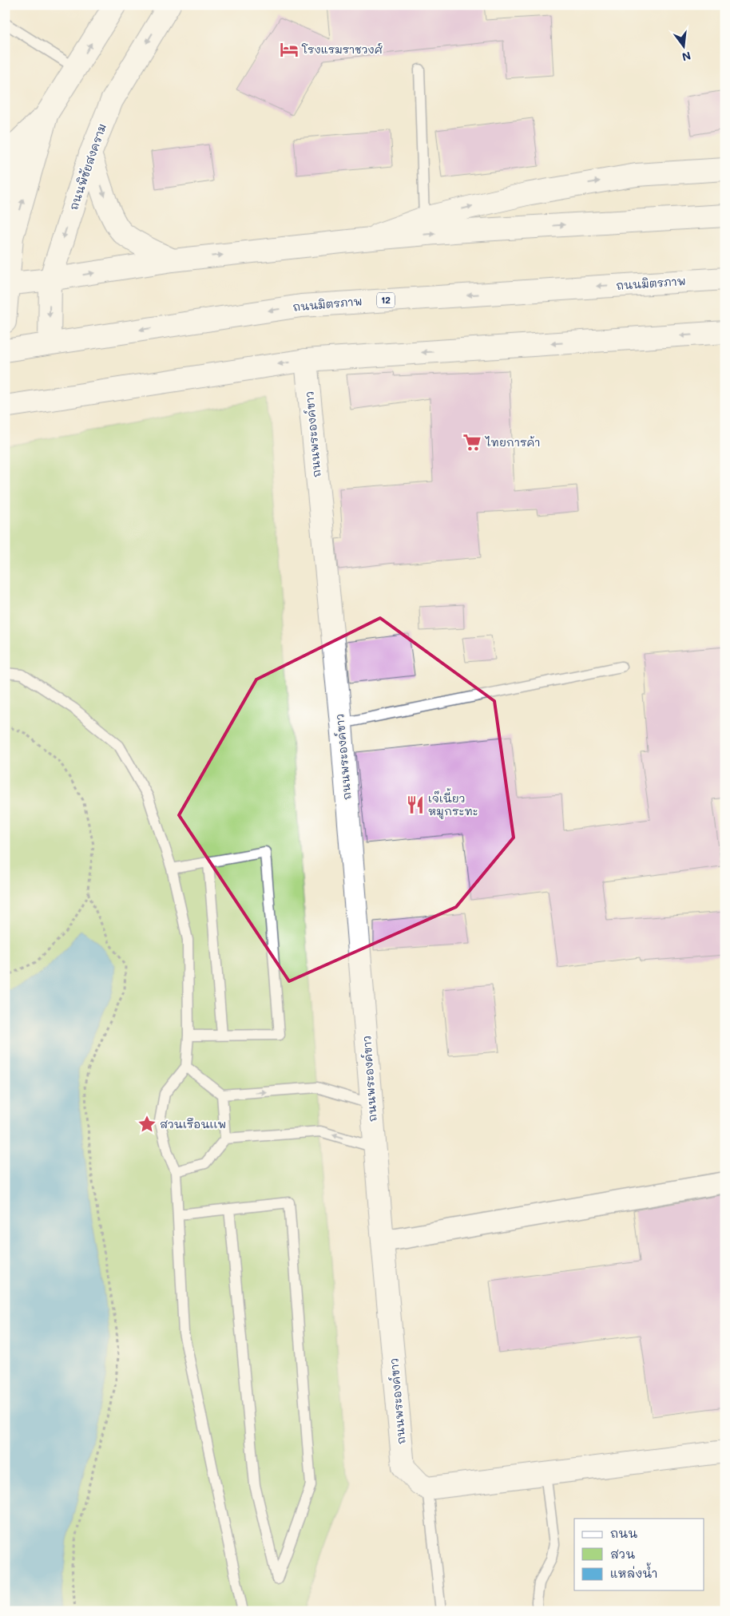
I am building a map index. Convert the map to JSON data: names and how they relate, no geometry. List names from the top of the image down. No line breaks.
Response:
{"streets":{"main road":["ถนนพิชัยสงคราม","ถนนมิตรภาพ","12","ถนนพระองค์ขาว"]},"crossings":[["ถนนพิชัยสงคราม","ถนนมิตรภาพ"]],"places":{"hotel":["โรงแรมราชวงศ์"],"supermarket":["ไทยการค้า"],"restaurant":["เจ๊เนี้ยว หมูกระทะ"],"place":["สวนเรึอนเเพ"]},"legend":["ถนน","สวน","แหล่งน้ำ"],"north":"bottom"}
